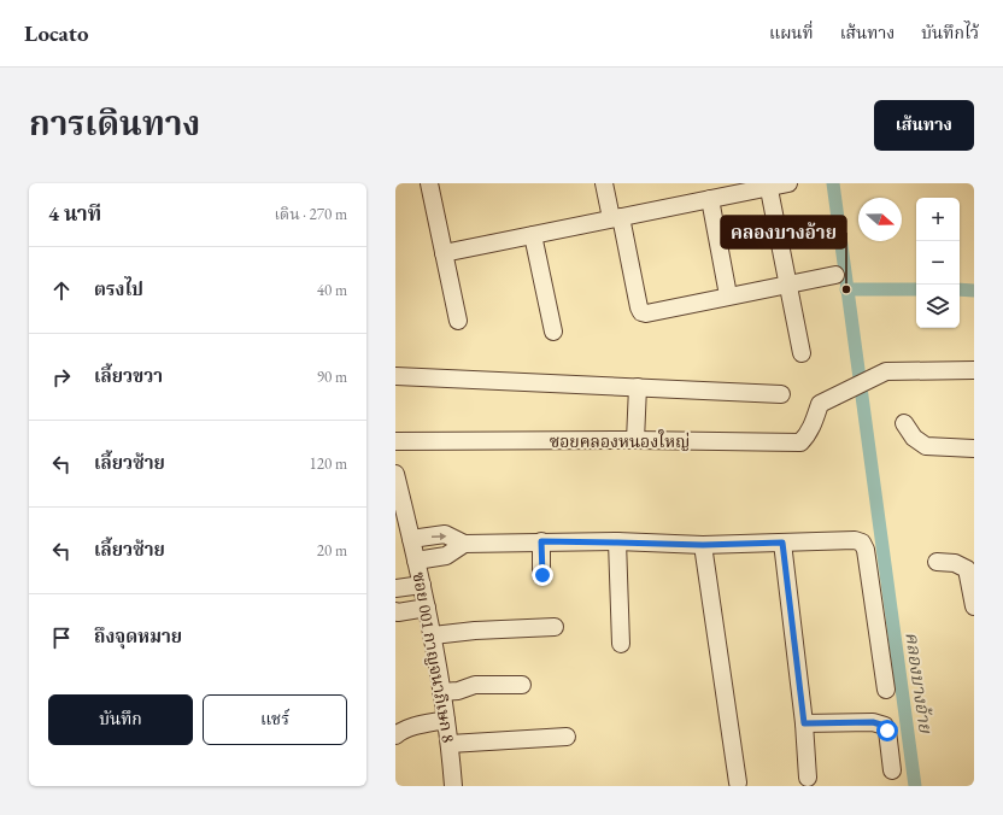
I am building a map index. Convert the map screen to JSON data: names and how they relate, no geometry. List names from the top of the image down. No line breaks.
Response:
{"streets":{"street":["ซอยคลองหนองใหญ่","ซอย 001 กาญจนาภิเษก 8"]},"water":["คลองบางอ้าย"],"places":["คลองบางอ้าย"],"north":"right","page":{"header":"Locato","nav":["แผนที่","เส้นทาง","บันทึกไว้"],"title":"การเดินทาง","buttons":["เส้นทาง",["บันทึก","แชร์"]],"heading":["4 นาที","เดิน · 270 m"],"map_buttons":["+","−"],"list":[["ตรงไป","40 m"],["เลี้ยวขวา","90 m"],["เลี้ยวซ้าย","120 m"],["เลี้ยวซ้าย","20 m"],"ถึงจุดหมาย"]}}
